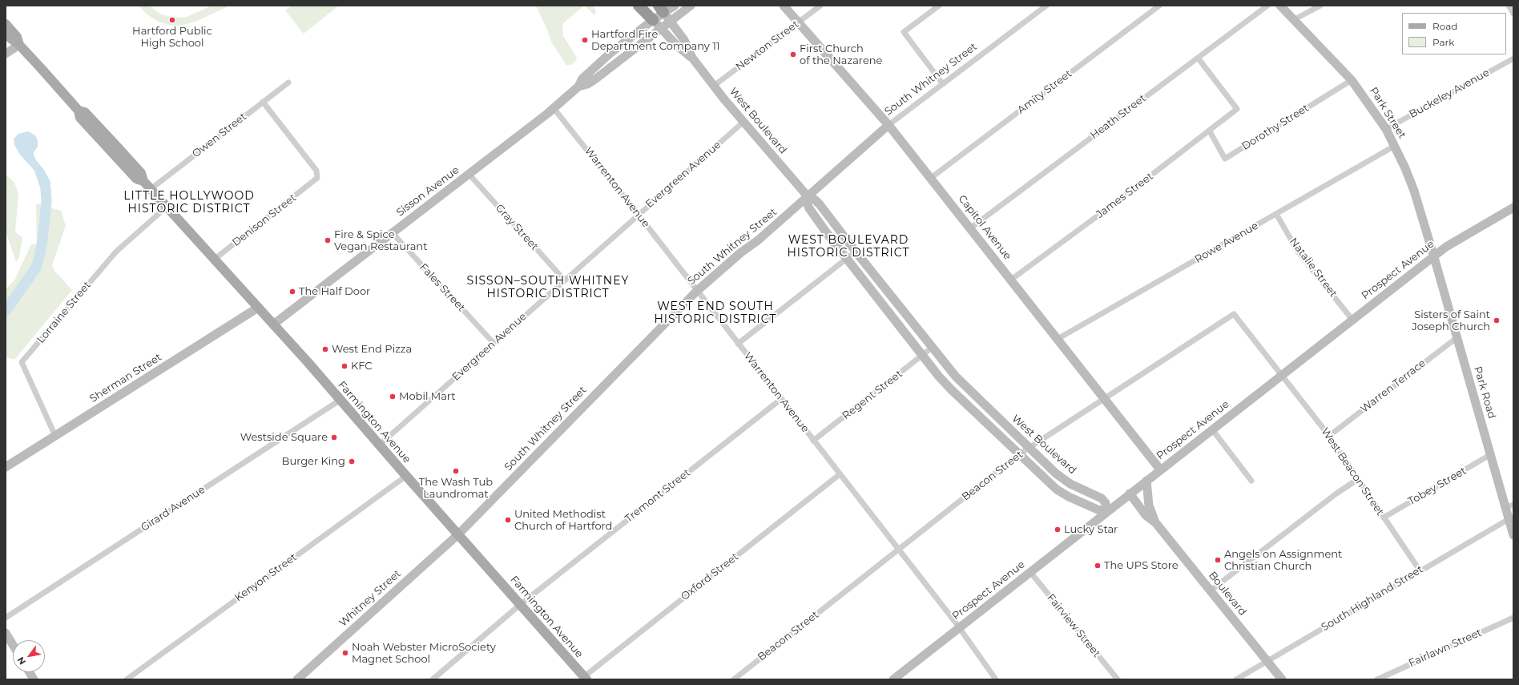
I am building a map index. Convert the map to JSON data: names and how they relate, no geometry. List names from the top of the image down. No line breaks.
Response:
{"streets":{"main road":["South Whitney Street","Park Street","West Boulevard","Sisson Avenue","Capitol Avenue","Prospect Avenue","Sherman Street","Park Road","Farmington Avenue","Boulevard","Whitney Street"],"street":["Newton Street","Amity Street","Buckeley Avenue","Heath Street","Dorothy Street","Owen Street","Evergreen Avenue","Warrenton Avenue","James Street","Denison Street","Gray Street","Rowe Avenue","Natalie Street","Fales Street","Lorraine Street","Warren Terrace","Regent Street","West Beacon Street","Beacon Street","Tobey Street","Tremont Street","Girard Avenue","Oxford Street","Kenyon Street","South Highland Street","Fairview Street","Fairlawn Street"]},"crossings":[["Newton Street","West Boulevard"],["Newton Street","Capitol Avenue"],["South Whitney Street","West Boulevard"],["South Whitney Street","Warrenton Avenue"],["South Whitney Street","Capitol Avenue"],["South Whitney Street","Farmington Avenue"],["South Whitney Street","Whitney Street"],["Amity Street","Capitol Avenue"],["Buckeley Avenue","Park Street"],["Park Street","Dorothy Street"],["Park Street","Rowe Avenue"],["Park Street","Prospect Avenue"],["Park Street","Park Road"],["Heath Street","James Street"],["Heath Street","Capitol Avenue"],["West Boulevard","Evergreen Avenue"],["West Boulevard","Sisson Avenue"],["West Boulevard","Prospect Avenue"],["West Boulevard","Regent Street"],["West Boulevard","Beacon Street"],["Dorothy Street","James Street"],["Owen Street","Denison Street"],["Owen Street","Farmington Avenue"],["Evergreen Avenue","Warrenton Avenue"],["Evergreen Avenue","Gray Street"],["Evergreen Avenue","Fales Street"],["Evergreen Avenue","Farmington Avenue"],["Warrenton Avenue","Sisson Avenue"],["Warrenton Avenue","Prospect Avenue"],["Warrenton Avenue","Regent Street"],["Warrenton Avenue","Beacon Street"],["Warrenton Avenue","Tremont Street"],["Warrenton Avenue","Oxford Street"],["Sisson Avenue","Gray Street"],["Sisson Avenue","Fales Street"],["Sisson Avenue","Farmington Avenue"],["James Street","Capitol Avenue"],["Denison Street","Farmington Avenue"],["Capitol Avenue","Rowe Avenue"],["Capitol Avenue","Prospect Avenue"],["Capitol Avenue","Beacon Street"],["Rowe Avenue","Natalie Street"],["Natalie Street","Prospect Avenue"],["Prospect Avenue","Park Road"],["Prospect Avenue","West Beacon Street"],["Prospect Avenue","Beacon Street"],["Prospect Avenue","Boulevard"],["Prospect Avenue","Fairview Street"],["Lorraine Street","Sherman Street"],["Lorraine Street","Farmington Avenue"],["Sherman Street","Farmington Avenue"],["Warren Terrace","Park Road"],["Warren Terrace","West Beacon Street"],["Park Road","Tobey Street"],["Park Road","South Highland Street"],["Farmington Avenue","Tremont Street"],["Farmington Avenue","Girard Avenue"],["Farmington Avenue","Oxford Street"],["Farmington Avenue","Kenyon Street"],["Farmington Avenue","Whitney Street"],["West Beacon Street","Beacon Street"],["West Beacon Street","Tobey Street"],["West Beacon Street","South Highland Street"],["Boulevard","South Highland Street"]],"districts":["LITTLE HOLLYWOOD HISTORIC DISTRICT","WEST BOULEVARD HISTORIC DISTRICT","SISSON–SOUTH WHITNEY HISTORIC DISTRICT","WEST END SOUTH HISTORIC DISTRICT"],"places":["Hartford Public High School","Hartford Fire Department Company 11","First Church of the Nazarene","Fire & Spice Vegan Restaurant","The Half Door","Sisters of Saint Joseph Church","West End Pizza","KFC","Mobil Mart","Westside Square","Burger King","The Wash Tub Laundromat","United Methodist Church of Hartford","Lucky Star","Angels on Assignment Christian Church","The UPS Store","Noah Webster MicroSociety Magnet School"],"legend":["Road","Park"],"north":"bottom left"}
